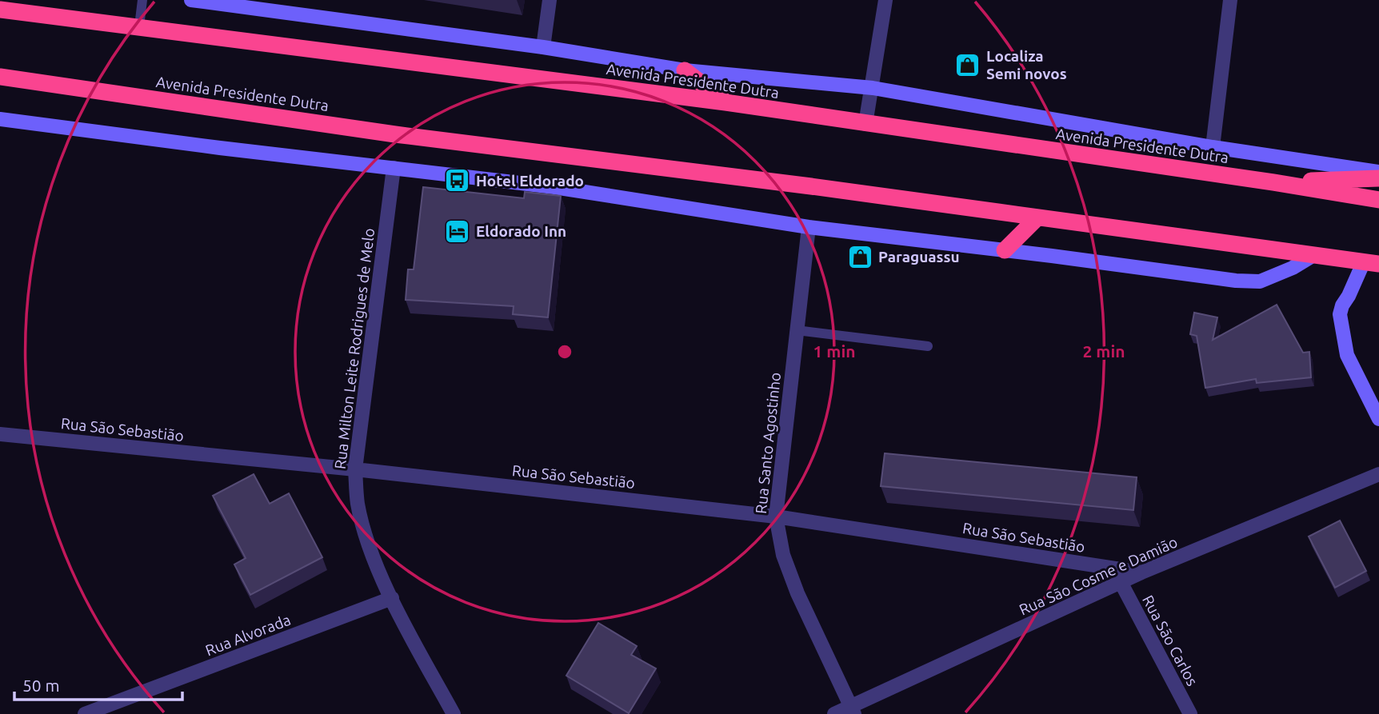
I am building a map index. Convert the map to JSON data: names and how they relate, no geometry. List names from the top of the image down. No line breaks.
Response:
{"streets":{"highway":["Avenida Presidente Dutra"],"street":["Rua Milton Leite Rodrigues de Melo","Rua São Sebastião","Rua Santo Agostinho","Rua São Cosme e Damião","Rua Alvorada","Rua São Carlos"]},"crossings":[["Rua Milton Leite Rodrigues de Melo","Rua São Sebastião"],["Rua Milton Leite Rodrigues de Melo","Rua Alvorada"],["Rua São Sebastião","Rua Santo Agostinho"],["Rua São Sebastião","Rua São Cosme e Damião"],["Rua Santo Agostinho","Rua São Cosme e Damião"],["Rua São Cosme e Damião","Rua São Carlos"]],"places":{"shop":["Localiza Semi novos","Paraguassu"],"bus stop":["Hotel Eldorado"],"hotel":["Eldorado Inn"]},"scale_bar":"50 m","rings":["1 min","2 min"]}
